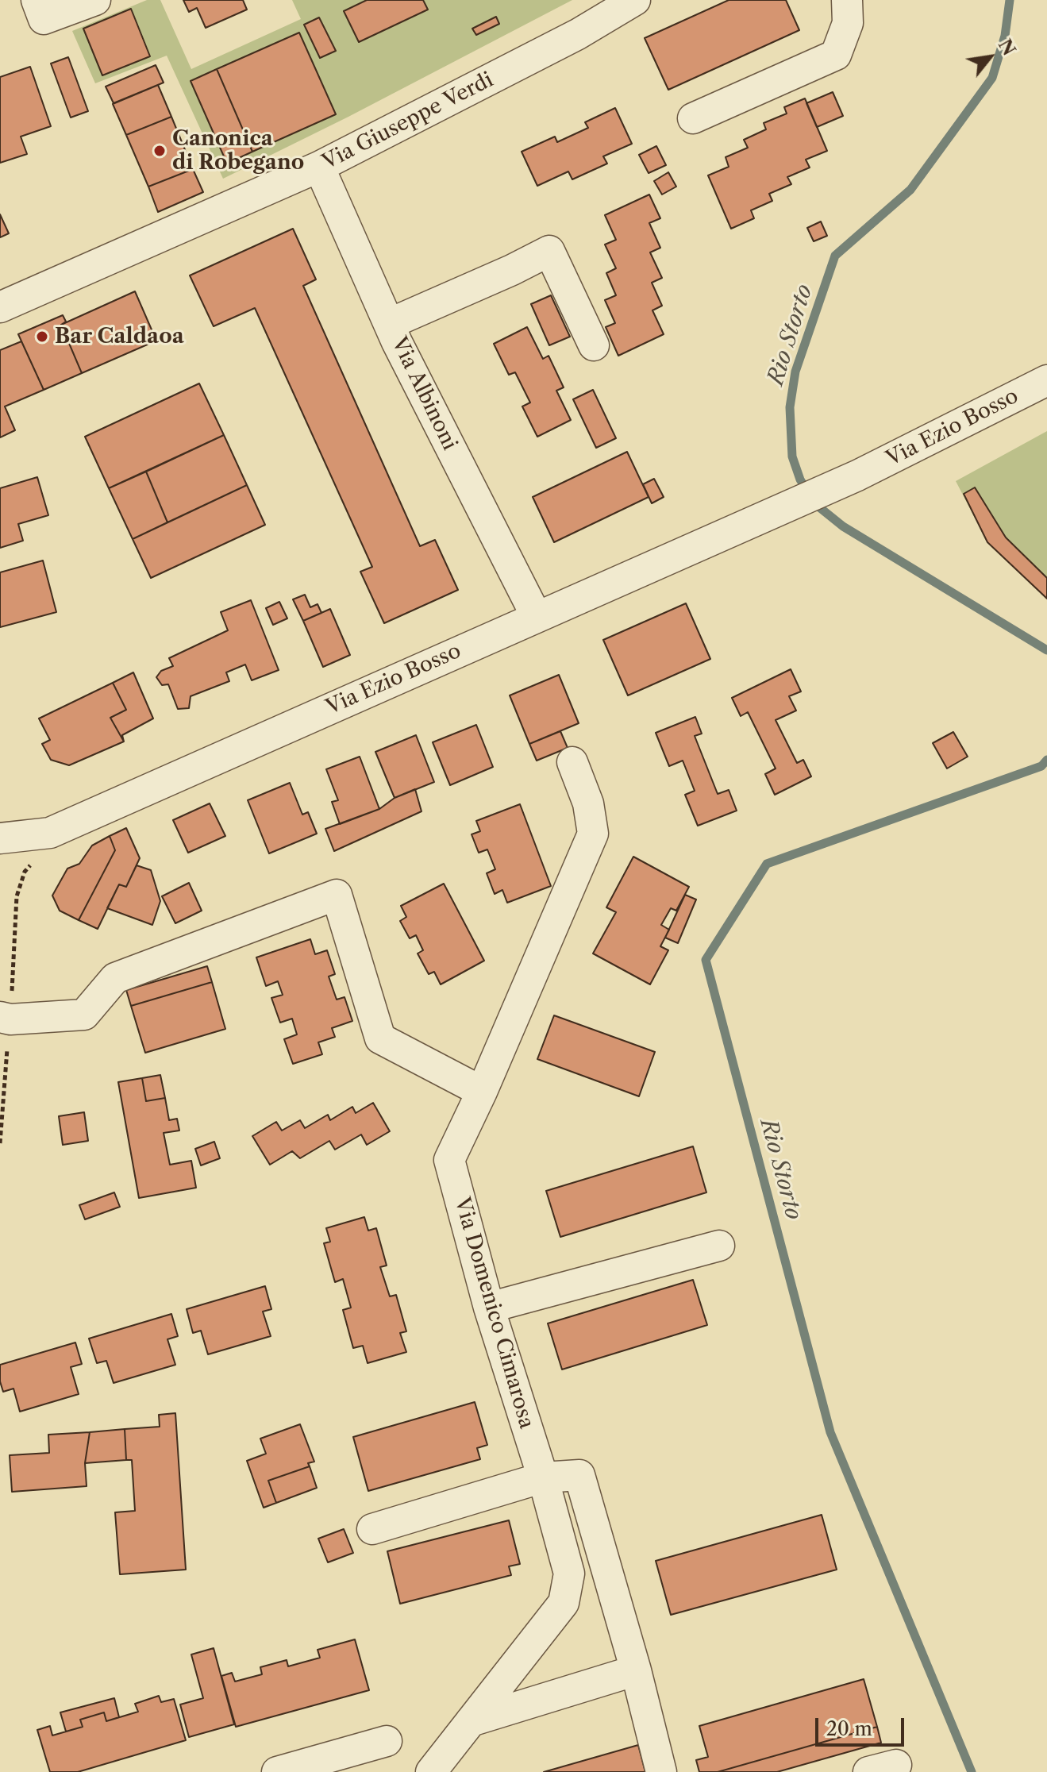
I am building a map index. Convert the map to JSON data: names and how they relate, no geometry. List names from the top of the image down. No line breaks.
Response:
{"streets":{"street":["Via Giuseppe Verdi","Via Albinoni","Via Ezio Bosso","Via Domenico Cimarosa"]},"crossings":[["Via Giuseppe Verdi","Via Albinoni"],["Via Albinoni","Via Ezio Bosso"]],"water":["Rio Storto"],"places":["Canonica di Robegano","Bar Caldaoa"],"scale_bar":"20 m","north":"top right"}
